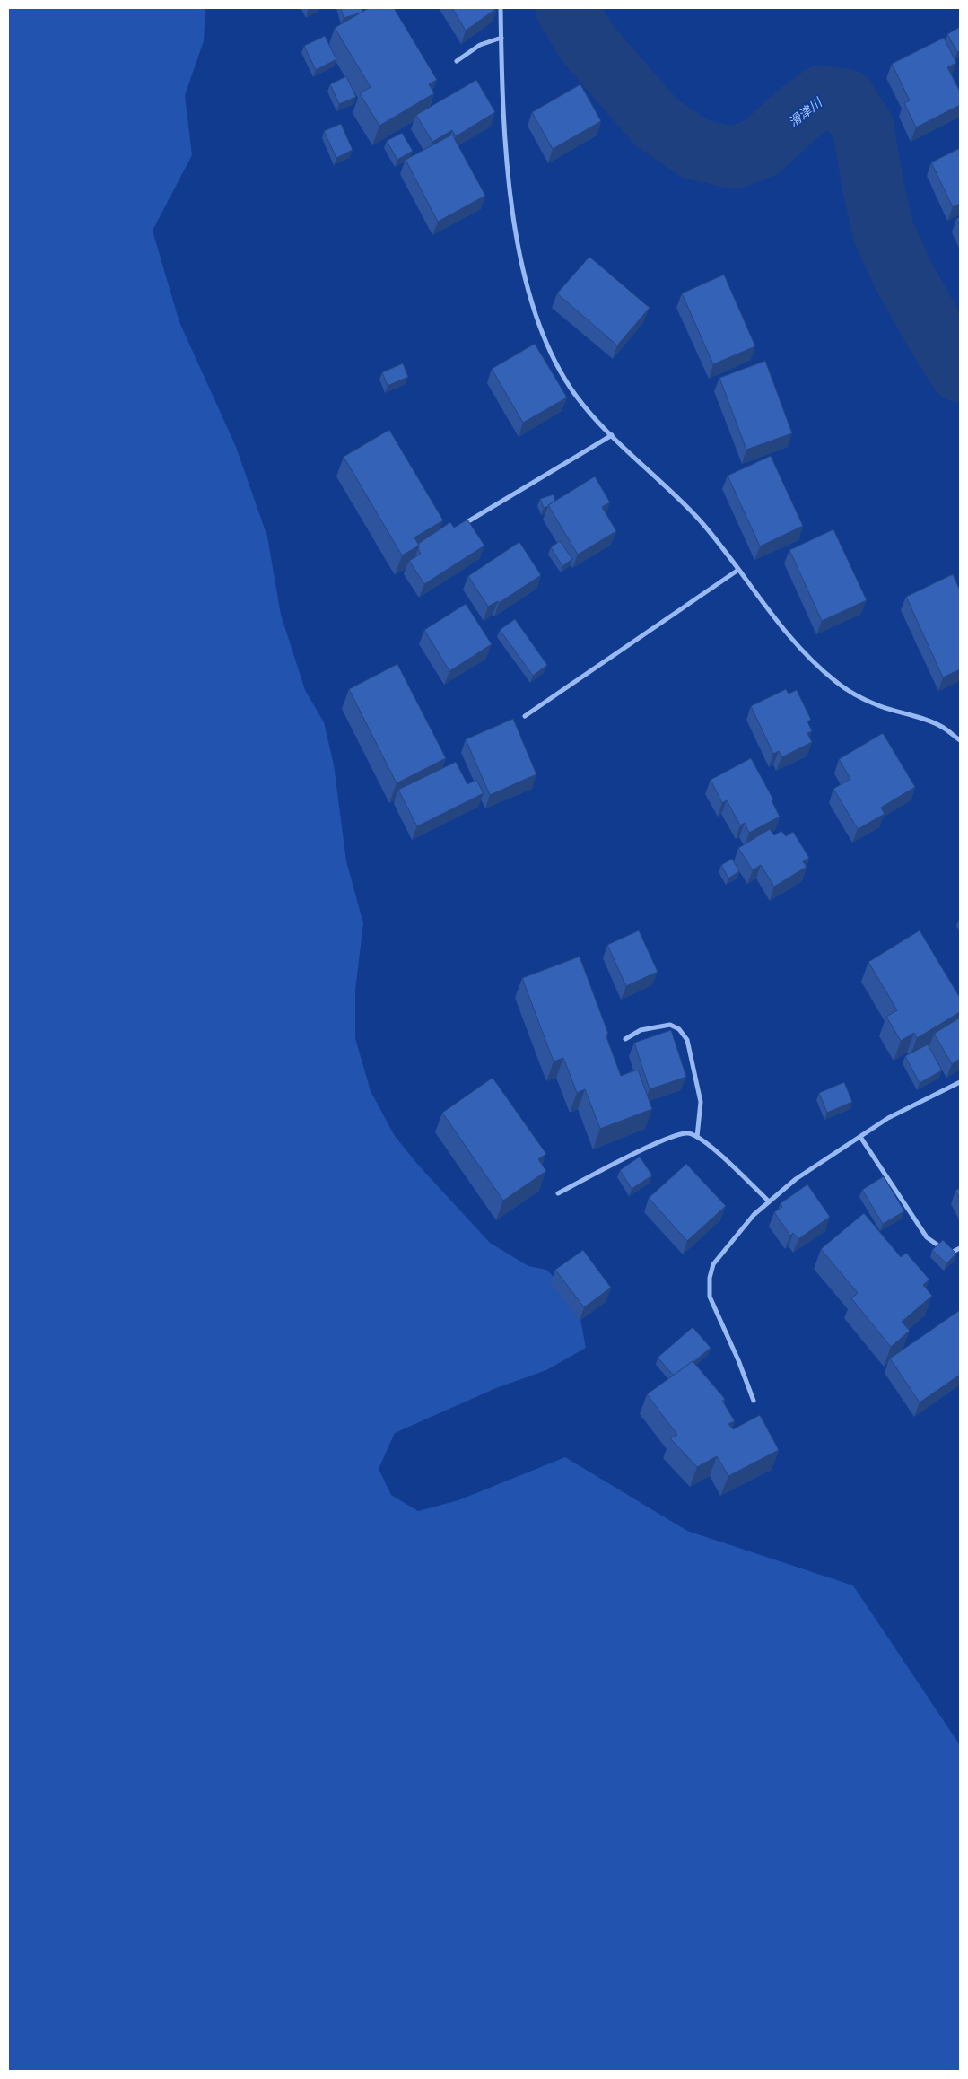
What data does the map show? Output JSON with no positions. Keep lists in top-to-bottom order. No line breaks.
{"water":["滑津川"]}
